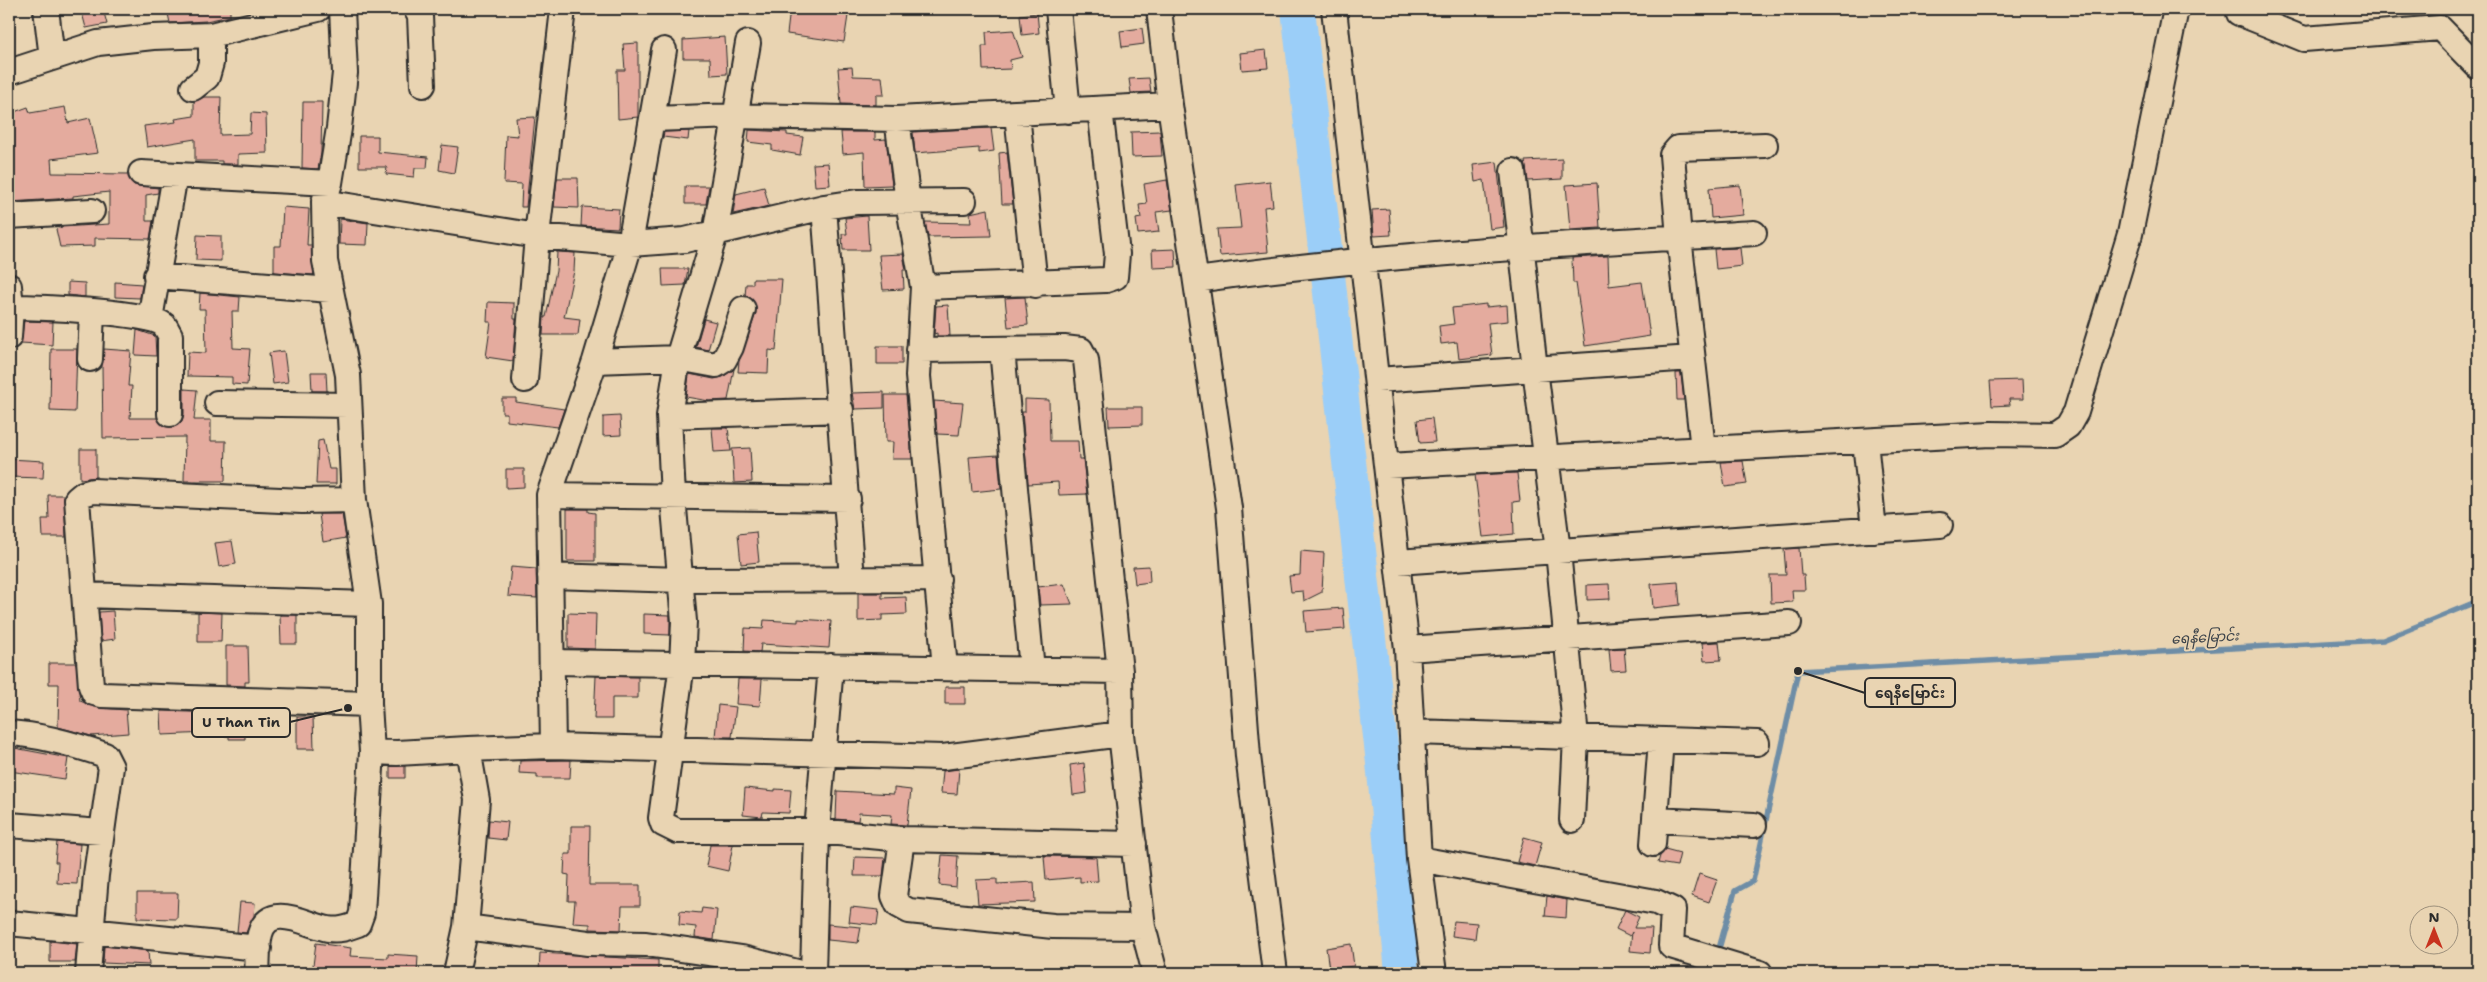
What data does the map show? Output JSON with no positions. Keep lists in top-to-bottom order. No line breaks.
{"water":["ရေနီမြောင်း"],"places":["ရေနီမြောင်း","U Than Tin"],"north":"top"}
